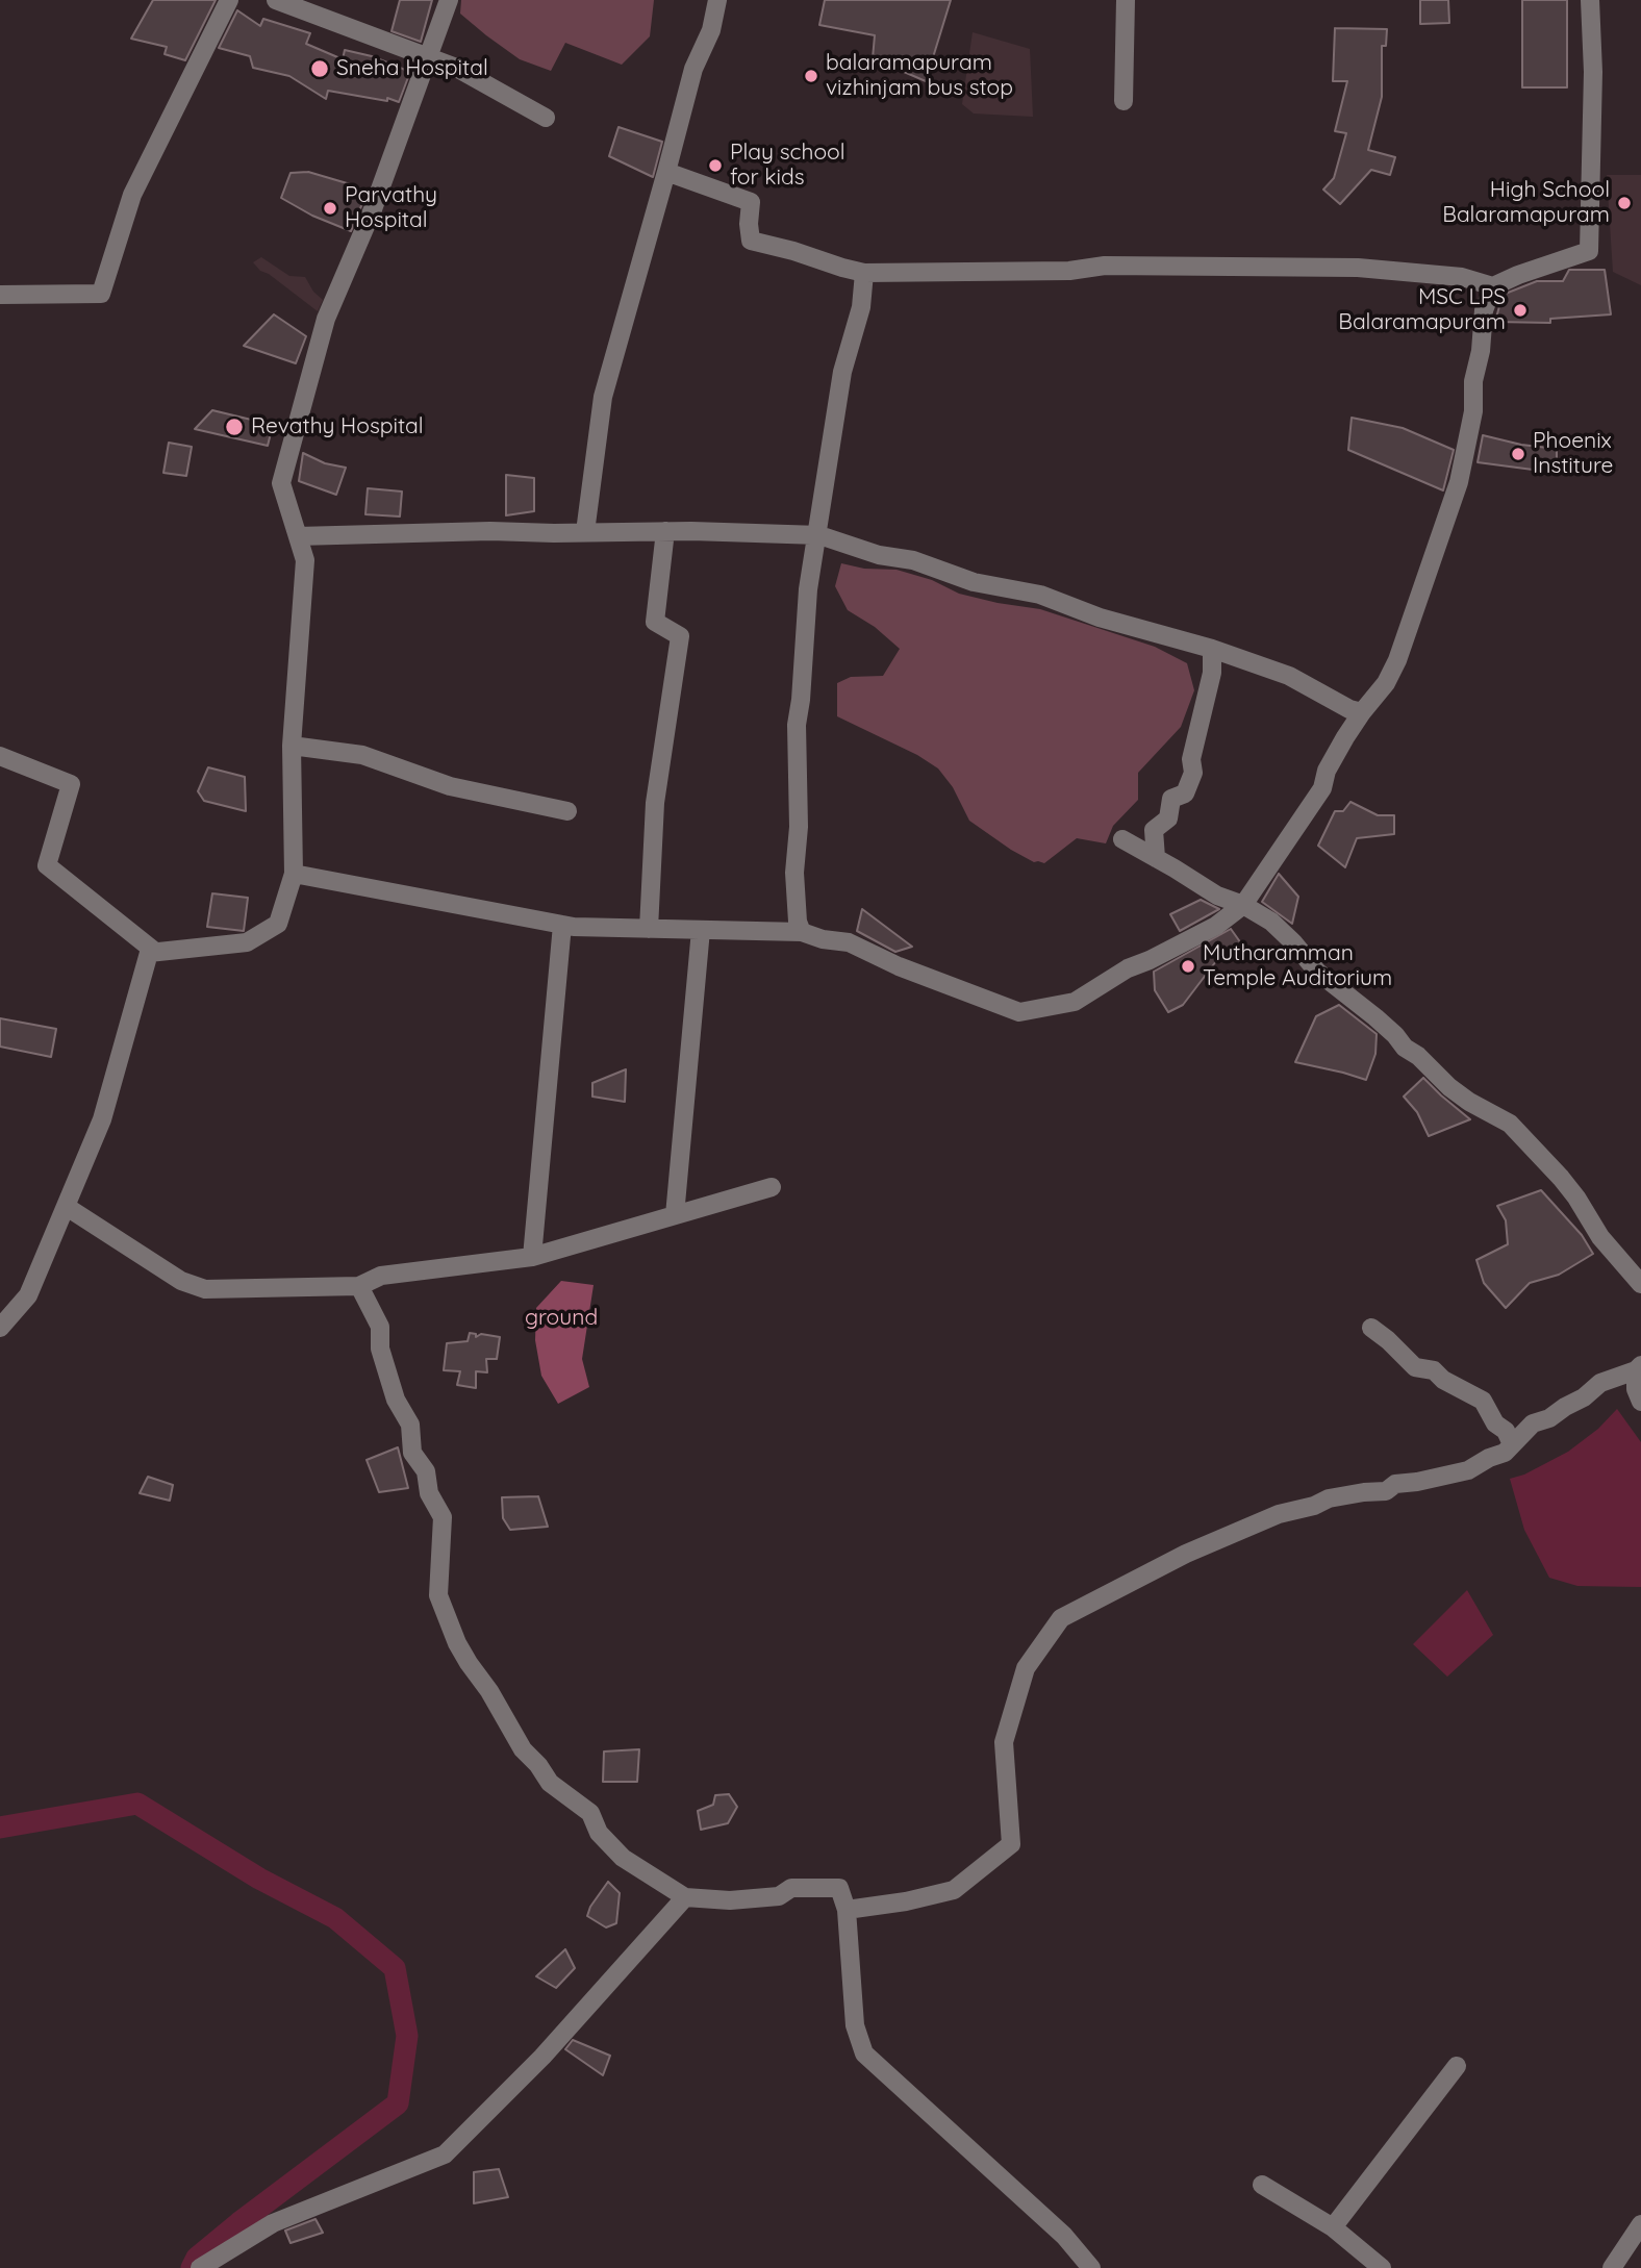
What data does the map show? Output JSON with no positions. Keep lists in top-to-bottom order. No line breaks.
{"parks":["ground"],"places":["Sneha Hospital","balaramapuram vizhinjam bus stop","Play school for kids","High School Balaramapuram","Parvathy Hospital","MSC LPS Balaramapuram","Revathy Hospital","Phoenix Institure","Mutharamman Temple Auditorium"]}
